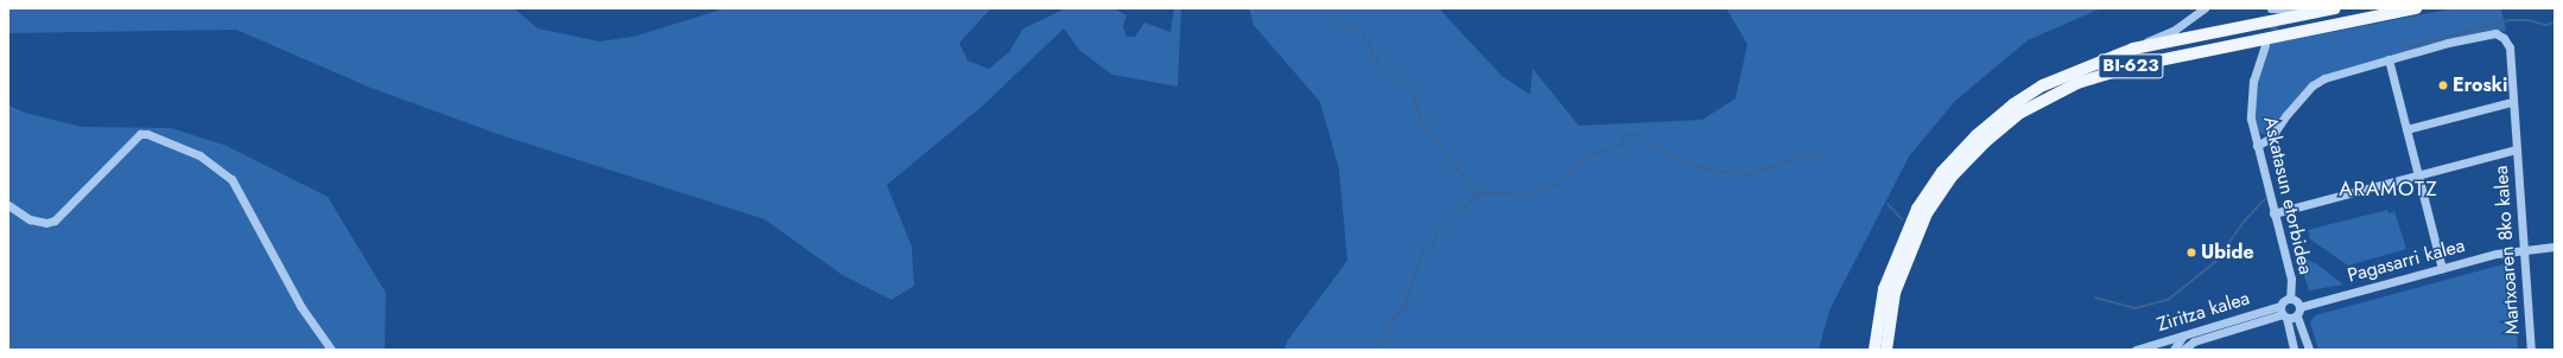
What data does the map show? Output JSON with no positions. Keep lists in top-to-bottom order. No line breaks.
{"streets":{"main road":["BI-623"],"street":["Askatasun etorbidea","Martxoaren 8ko kalea","Pagasarri kalea","Ziritza kalea"]},"crossings":[["Askatasun etorbidea","Martxoaren 8ko kalea"],["Martxoaren 8ko kalea","Pagasarri kalea"]],"districts":["ARAMOTZ"],"places":["Eroski","Ubide"]}
